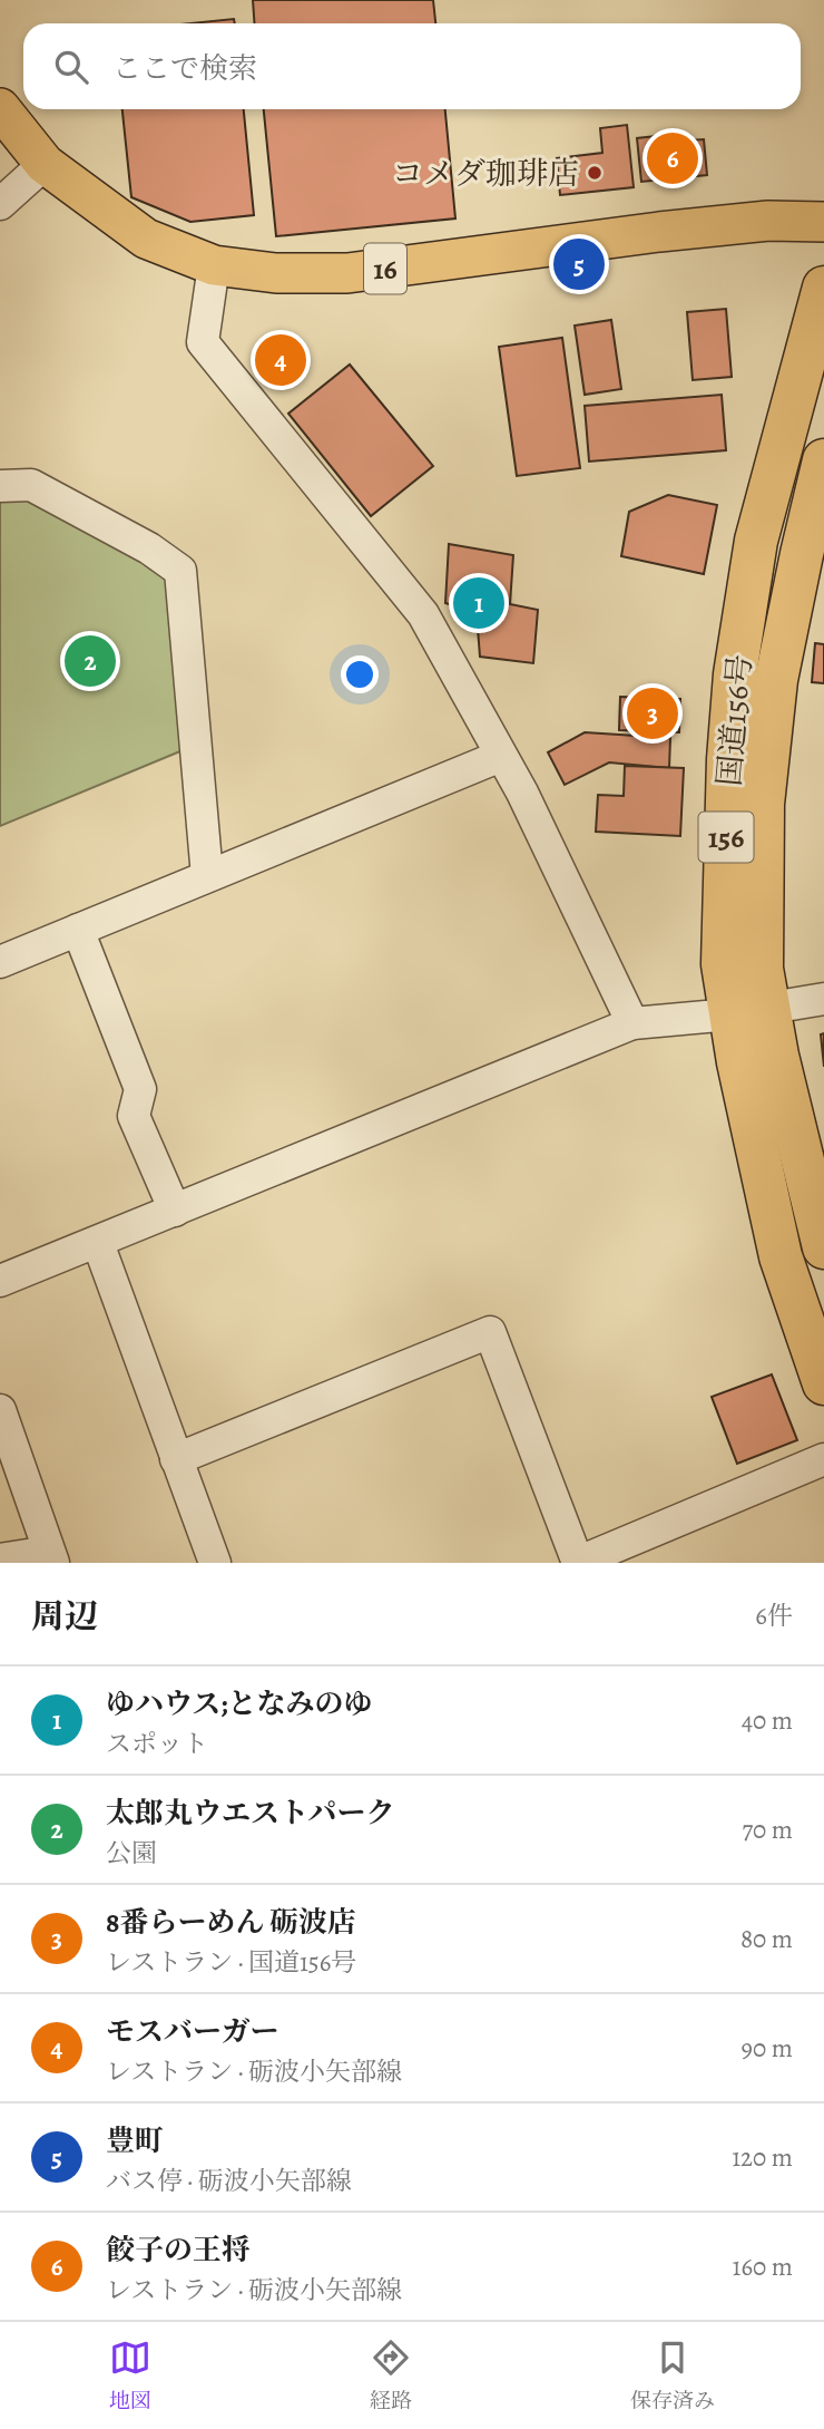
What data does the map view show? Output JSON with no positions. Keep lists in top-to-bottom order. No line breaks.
{"streets":{"highway":["国道156号","156"],"main road":["16"]},"places":["コメダ珈琲店"],"page":{"search":"ここで検索","pins":["6","5","4","1","2","3"],"heading":["周辺","6件"],"list":[{"mark":"1","name":"ゆハウス;となみのゆ","note":"スポット","value":"40 m"},{"mark":"2","name":"太郎丸ウエストパーク","note":"公園","value":"70 m"},{"mark":"3","name":"8番らーめん 砺波店","note":"レストラン · 国道156号","value":"80 m"},{"mark":"4","name":"モスバーガー","note":"レストラン · 砺波小矢部線","value":"90 m"},{"mark":"5","name":"豊町","note":"バス停 · 砺波小矢部線","value":"120 m"},{"mark":"6","name":"餃子の王将","note":"レストラン · 砺波小矢部線","value":"160 m"}],"nav":["地図","経路","保存済み"]}}
